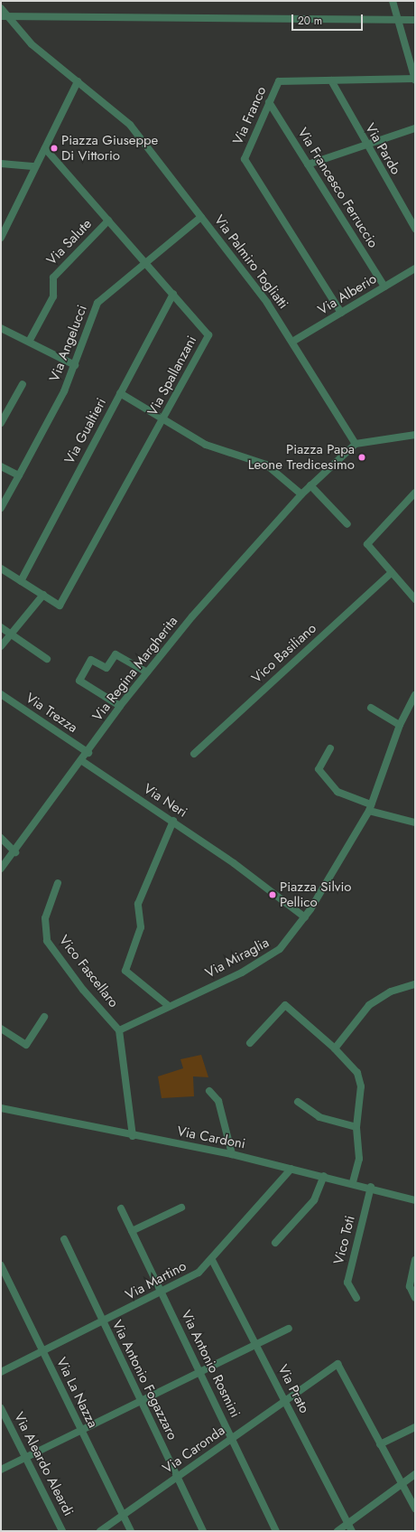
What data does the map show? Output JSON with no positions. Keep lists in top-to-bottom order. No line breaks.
{"streets":{"street":["Via Franco","Via Pardo","Via Francesco Ferruccio","Via Salute","Via Palmiro Togliatti","Via Alberio","Via Angelucci","Via Spallanzani","Via Gualtieri","Vico Basiliano","Via Regina Margherita","Via Trezza","Via Neri","Via Miraglia","Vico Fascellaro","Via Cardoni","Vico Toti","Via Martino","Via Antonio Rosmini","Via Antonio Fogazzaro","Via Prato","Via La Nazza","Via Caronda","Via Aleardo Aleardi"]},"crossings":[["Via Franco","Via Pardo"],["Via Franco","Via Francesco Ferruccio"],["Via Franco","Via Alberio"],["Via Francesco Ferruccio","Via Alberio"],["Via Salute","Via Spallanzani"],["Via Palmiro Togliatti","Via Alberio"],["Via Palmiro Togliatti","Via Angelucci"],["Via Palmiro Togliatti","Via Regina Margherita"],["Via Angelucci","Via Spallanzani"],["Via Spallanzani","Via Gualtieri"],["Via Regina Margherita","Via Trezza"],["Via Regina Margherita","Via Neri"],["Via Neri","Via Miraglia"],["Via Miraglia","Vico Fascellaro"],["Via Cardoni","Vico Toti"],["Via Cardoni","Via Martino"],["Via Martino","Via Antonio Rosmini"],["Via Martino","Via Antonio Fogazzaro"],["Via Martino","Via Prato"],["Via Martino","Via La Nazza"],["Via Antonio Rosmini","Via Caronda"],["Via Antonio Fogazzaro","Via Caronda"],["Via Prato","Via Caronda"],["Via La Nazza","Via Caronda"]],"places":["Piazza Giuseppe Di Vittorio","Piazza Papa Leone Tredicesimo","Piazza Silvio Pellico"],"scale_bar":"20 m"}
